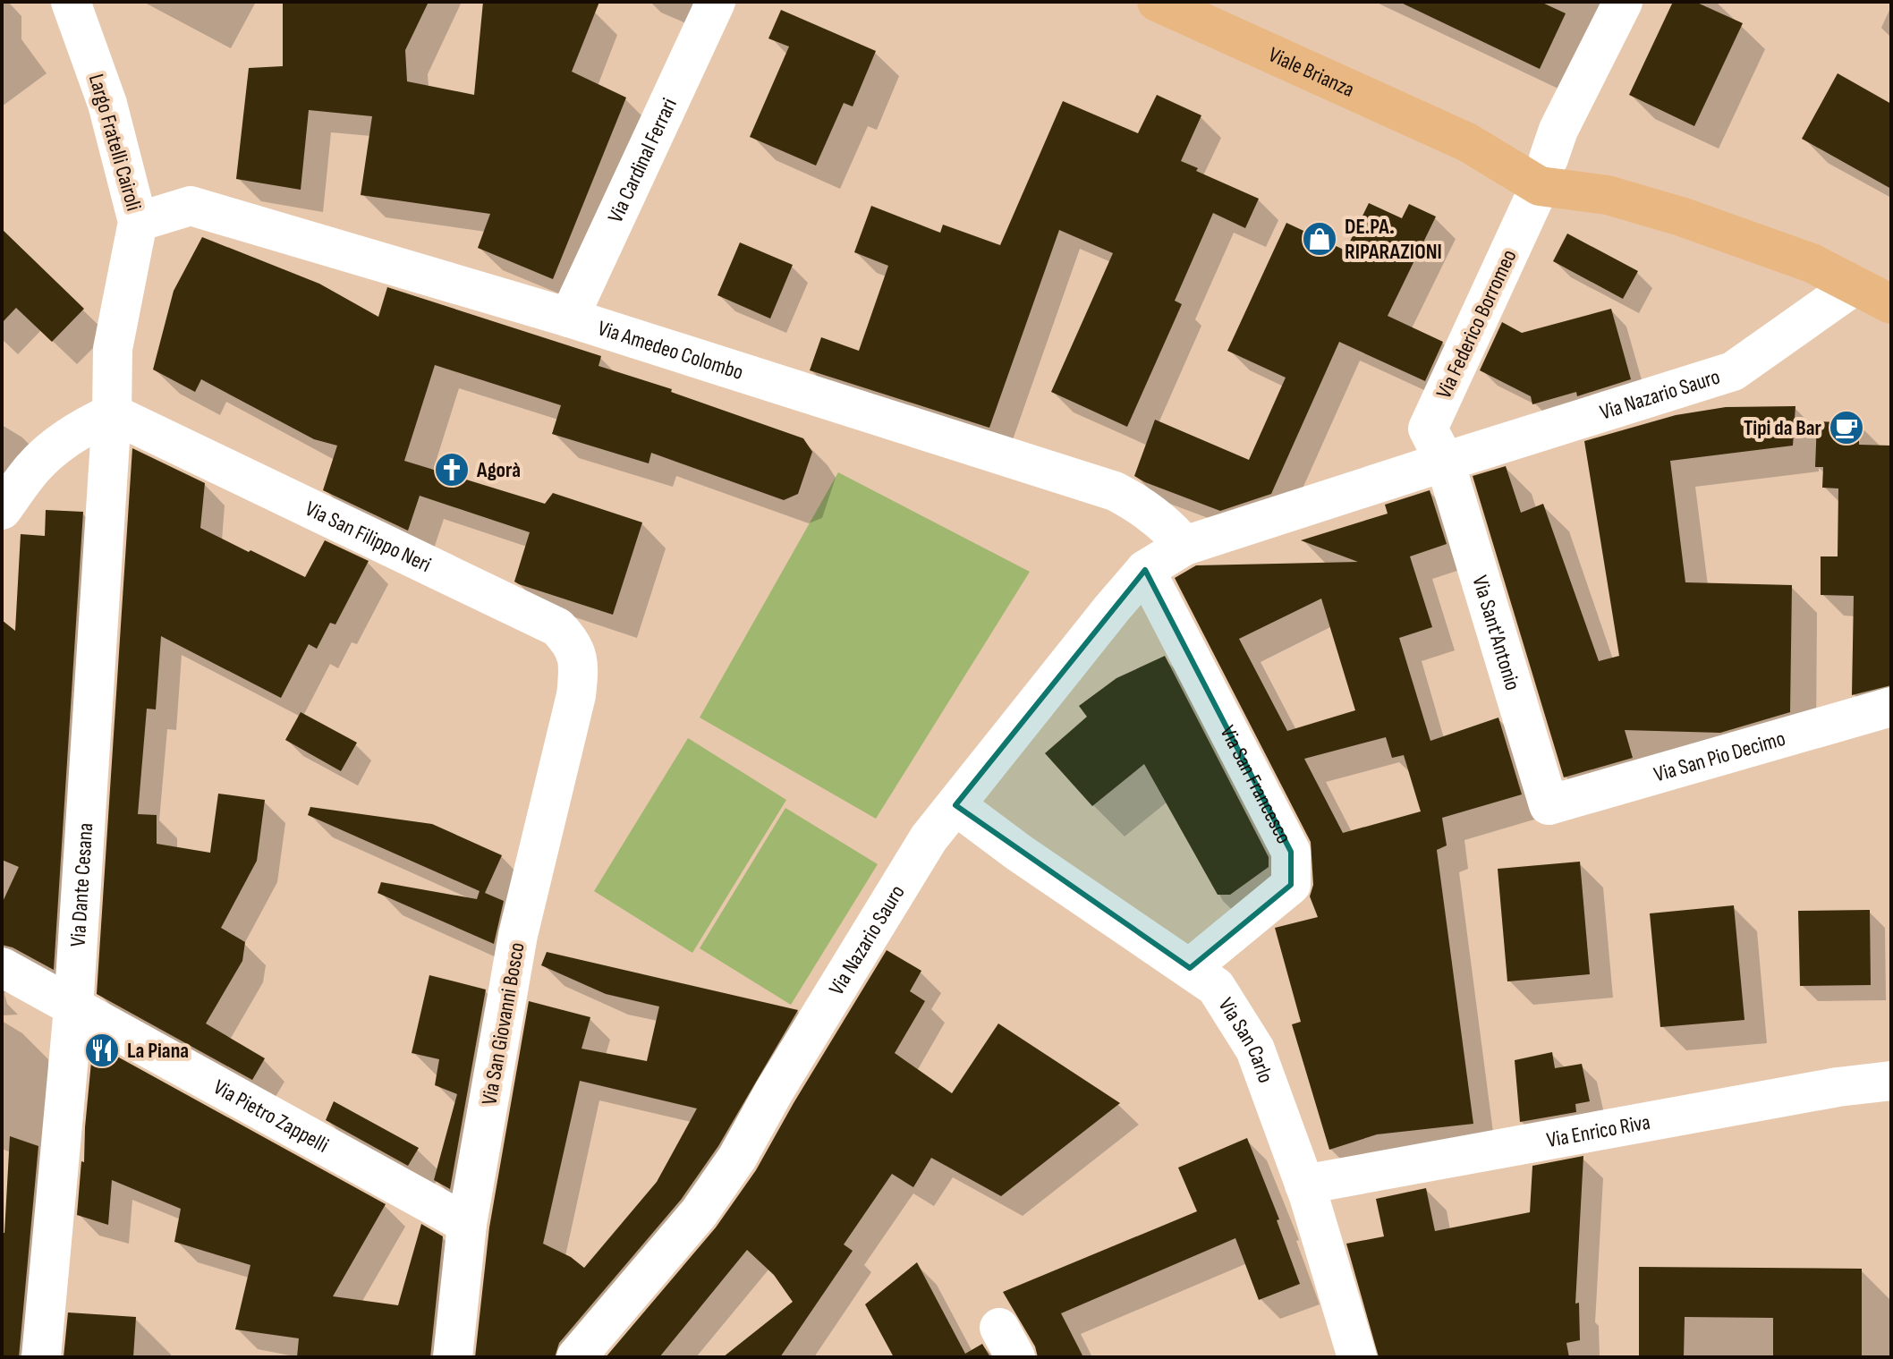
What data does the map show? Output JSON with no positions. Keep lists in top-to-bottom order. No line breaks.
{"streets":{"main road":["Viale Brianza"],"street":["Largo Fratelli Cairoli","Via Cardinal Ferrari","Via Federico Borromeo","Via Amedeo Colombo","Via Nazario Sauro","Via San Filippo Neri","Via Sant'Antonio","Via San Pio Decimo","Via San Francesco","Via Dante Cesana","Via San Giovanni Bosco","Via San Carlo","Via Pietro Zappelli","Via Enrico Riva"]},"crossings":[["Viale Brianza","Via Federico Borromeo"],["Viale Brianza","Via Nazario Sauro"],["Largo Fratelli Cairoli","Via Amedeo Colombo"],["Largo Fratelli Cairoli","Via San Filippo Neri"],["Largo Fratelli Cairoli","Via Dante Cesana"],["Via Cardinal Ferrari","Via Amedeo Colombo"],["Via Federico Borromeo","Via Nazario Sauro"],["Via Federico Borromeo","Via Sant'Antonio"],["Via Amedeo Colombo","Via Nazario Sauro"],["Via Nazario Sauro","Via Sant'Antonio"],["Via Nazario Sauro","Via San Francesco"],["Via Nazario Sauro","Via San Carlo"],["Via San Filippo Neri","Via Dante Cesana"],["Via San Filippo Neri","Via San Giovanni Bosco"],["Via Sant'Antonio","Via San Pio Decimo"],["Via San Francesco","Via San Carlo"],["Via Dante Cesana","Via Pietro Zappelli"],["Via San Giovanni Bosco","Via Pietro Zappelli"],["Via San Carlo","Via Enrico Riva"]],"places":{"shop":["DE.PA. RIPARAZIONI"],"cafe":["Tipi da Bar"],"church":["Agorà"],"restaurant":["La Piana"]}}
